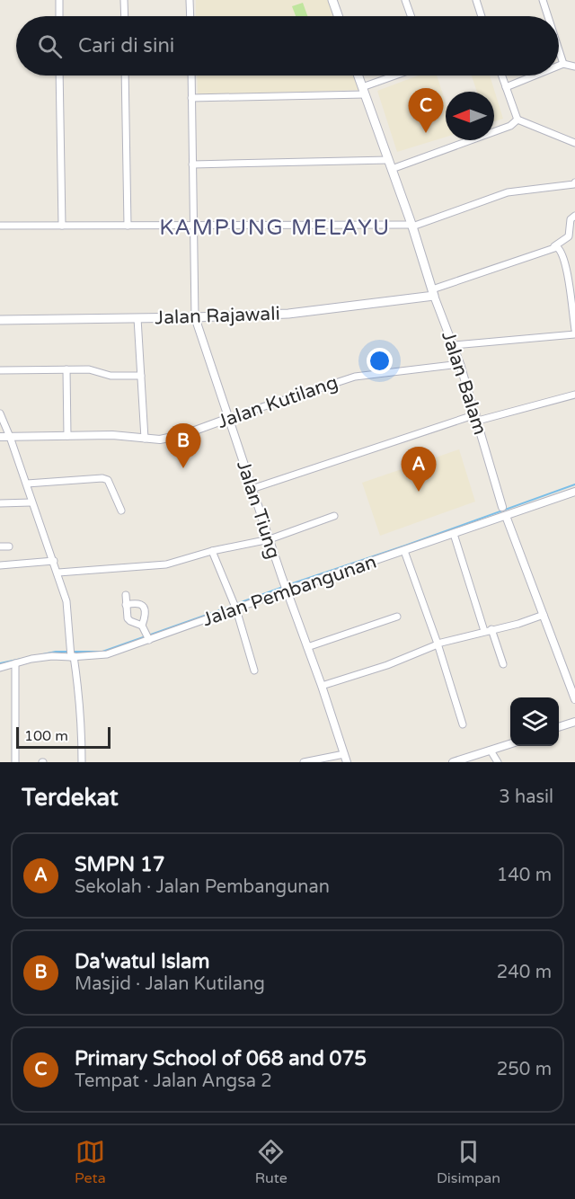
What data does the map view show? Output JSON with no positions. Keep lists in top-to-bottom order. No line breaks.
{"streets":{"main road":["Jalan Rajawali","Jalan Balam"],"street":["Jalan Kutilang","Jalan Tiung","Jalan Pembangunan"]},"crossings":[["Jalan Rajawali","Jalan Balam"],["Jalan Rajawali","Jalan Tiung"],["Jalan Balam","Jalan Kutilang"],["Jalan Balam","Jalan Pembangunan"],["Jalan Kutilang","Jalan Tiung"],["Jalan Tiung","Jalan Pembangunan"]],"districts":["KAMPUNG MELAYU"],"scale_bar":"100 m","north":"left","page":{"search":"Cari di sini","pins":["C","B","A"],"scale":"100 m","heading":["Terdekat","3 hasil"],"list":[{"mark":"A","name":"SMPN 17","note":"Sekolah · Jalan Pembangunan","value":"140 m"},{"mark":"B","name":"Da'watul Islam","note":"Masjid · Jalan Kutilang","value":"240 m"},{"mark":"C","name":"Primary School of 068 and 075","note":"Tempat · Jalan Angsa 2","value":"250 m"}],"nav":["Peta","Rute","Disimpan"]}}
